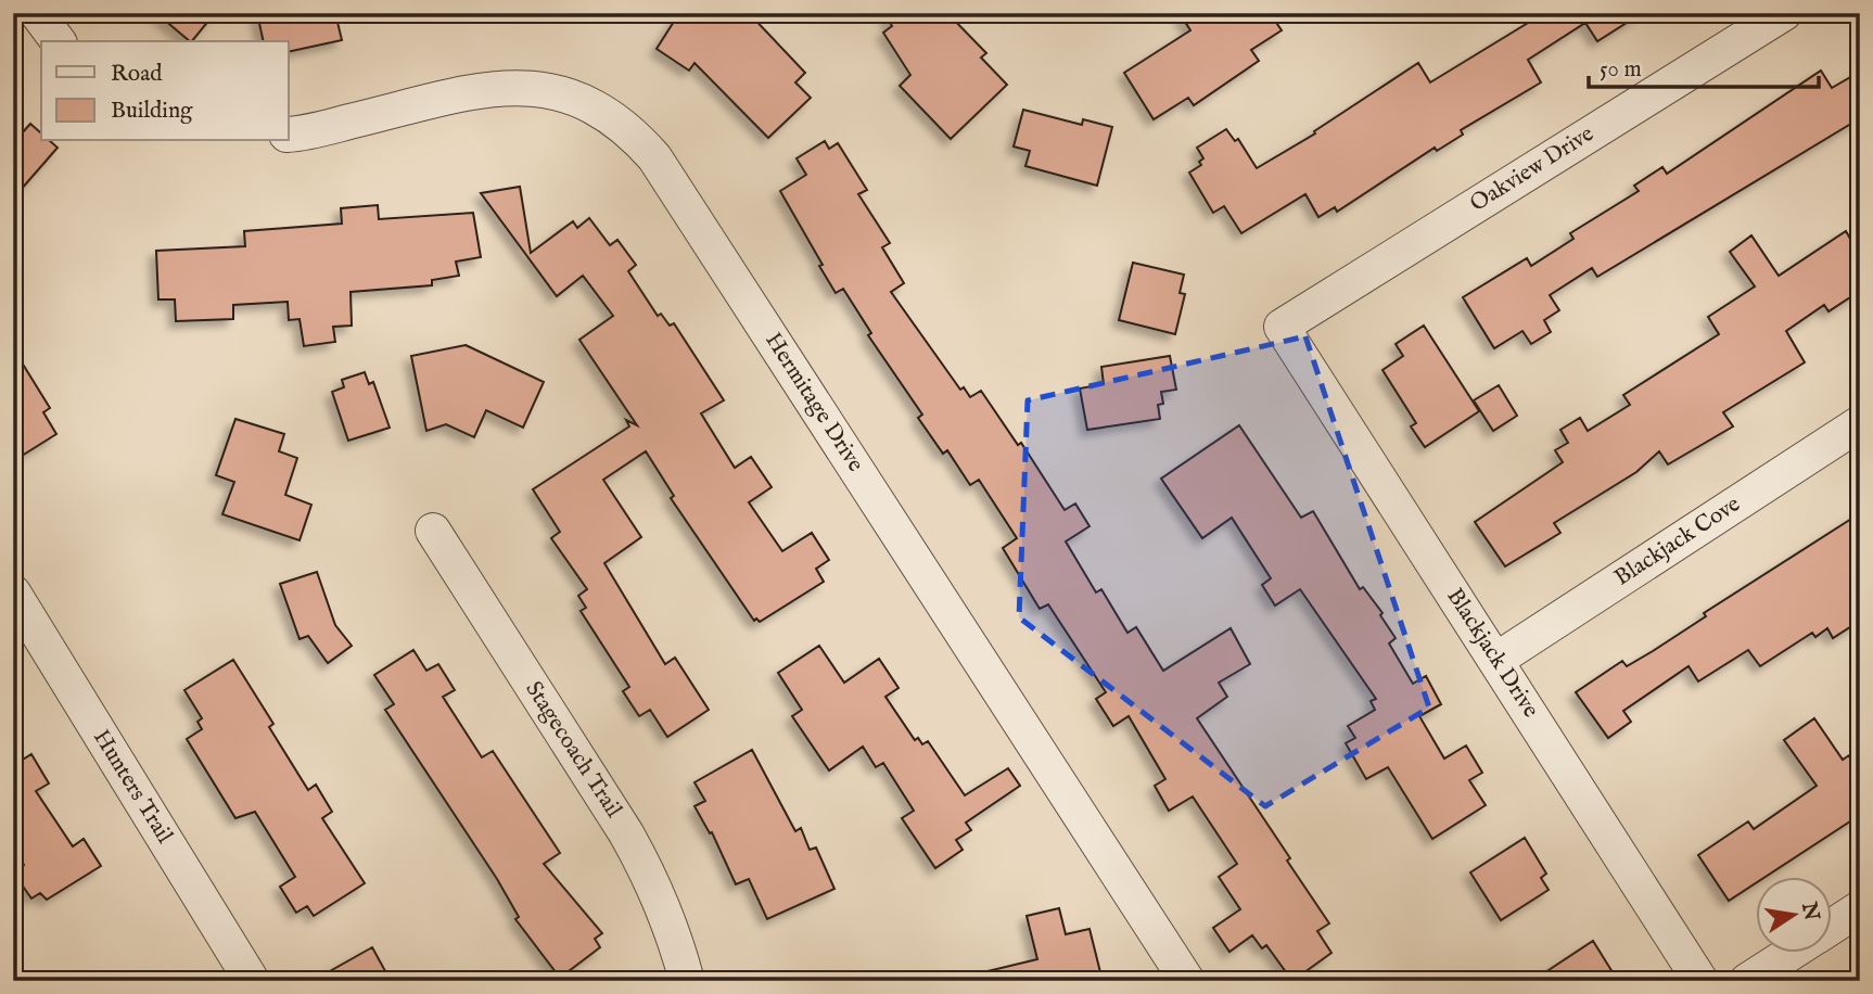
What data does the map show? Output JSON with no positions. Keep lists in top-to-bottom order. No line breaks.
{"streets":{"street":["Oakview Drive","Hermitage Drive","Blackjack Cove","Blackjack Drive","Stagecoach Trail","Hunters Trail"]},"crossings":[["Oakview Drive","Blackjack Drive"],["Blackjack Cove","Blackjack Drive"]],"legend":["Road","Building"],"scale_bar":"50 m","north":"right"}
